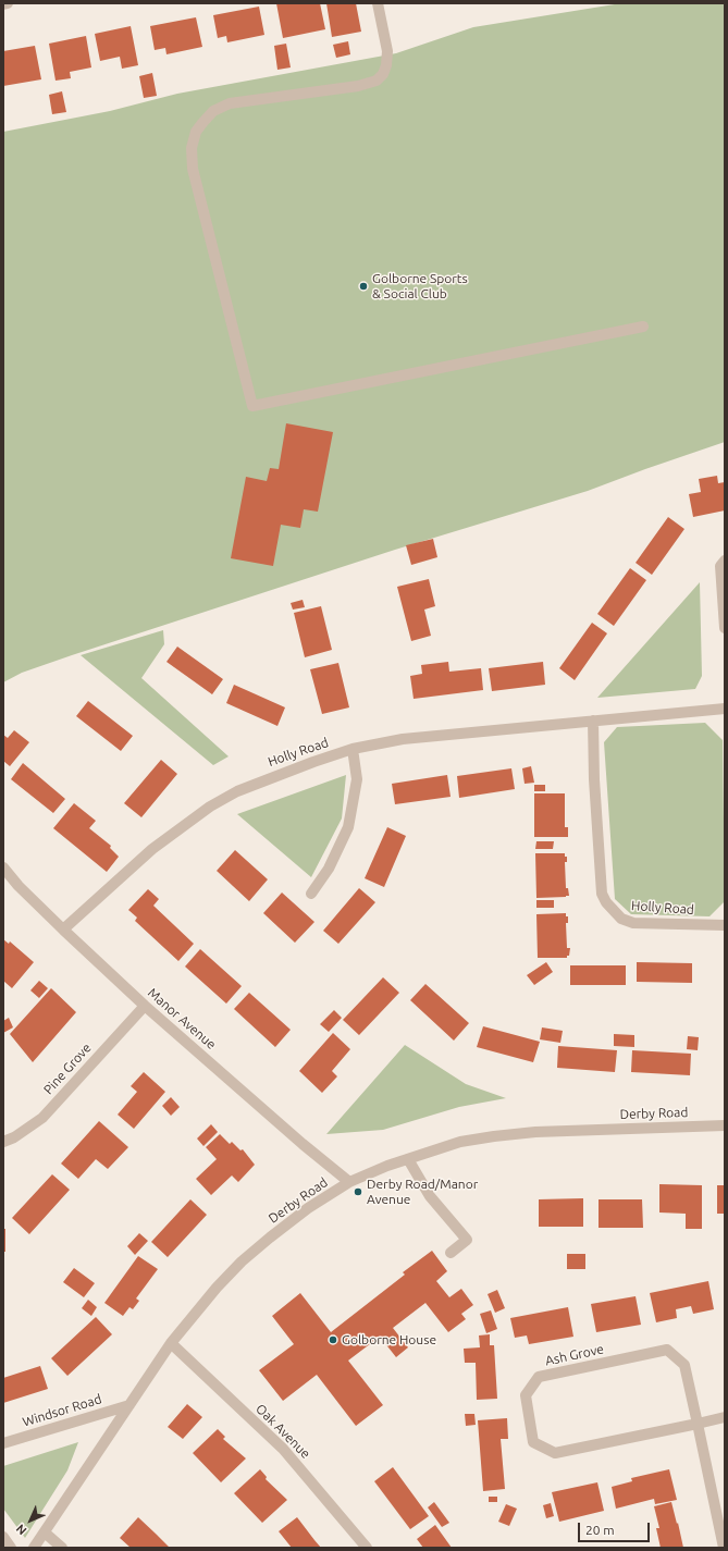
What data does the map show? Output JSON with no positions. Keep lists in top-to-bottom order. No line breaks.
{"streets":{"street":["Holly Road","Manor Avenue","Pine Grove","Derby Road","Ash Grove","Windsor Road","Oak Avenue"]},"crossings":[["Holly Road","Manor Avenue"],["Manor Avenue","Pine Grove"],["Manor Avenue","Derby Road"],["Derby Road","Windsor Road"],["Derby Road","Oak Avenue"]],"places":["Golborne Sports & Social Club","Derby Road/Manor Avenue","Golborne House"],"scale_bar":"20 m","north":"bottom left"}
